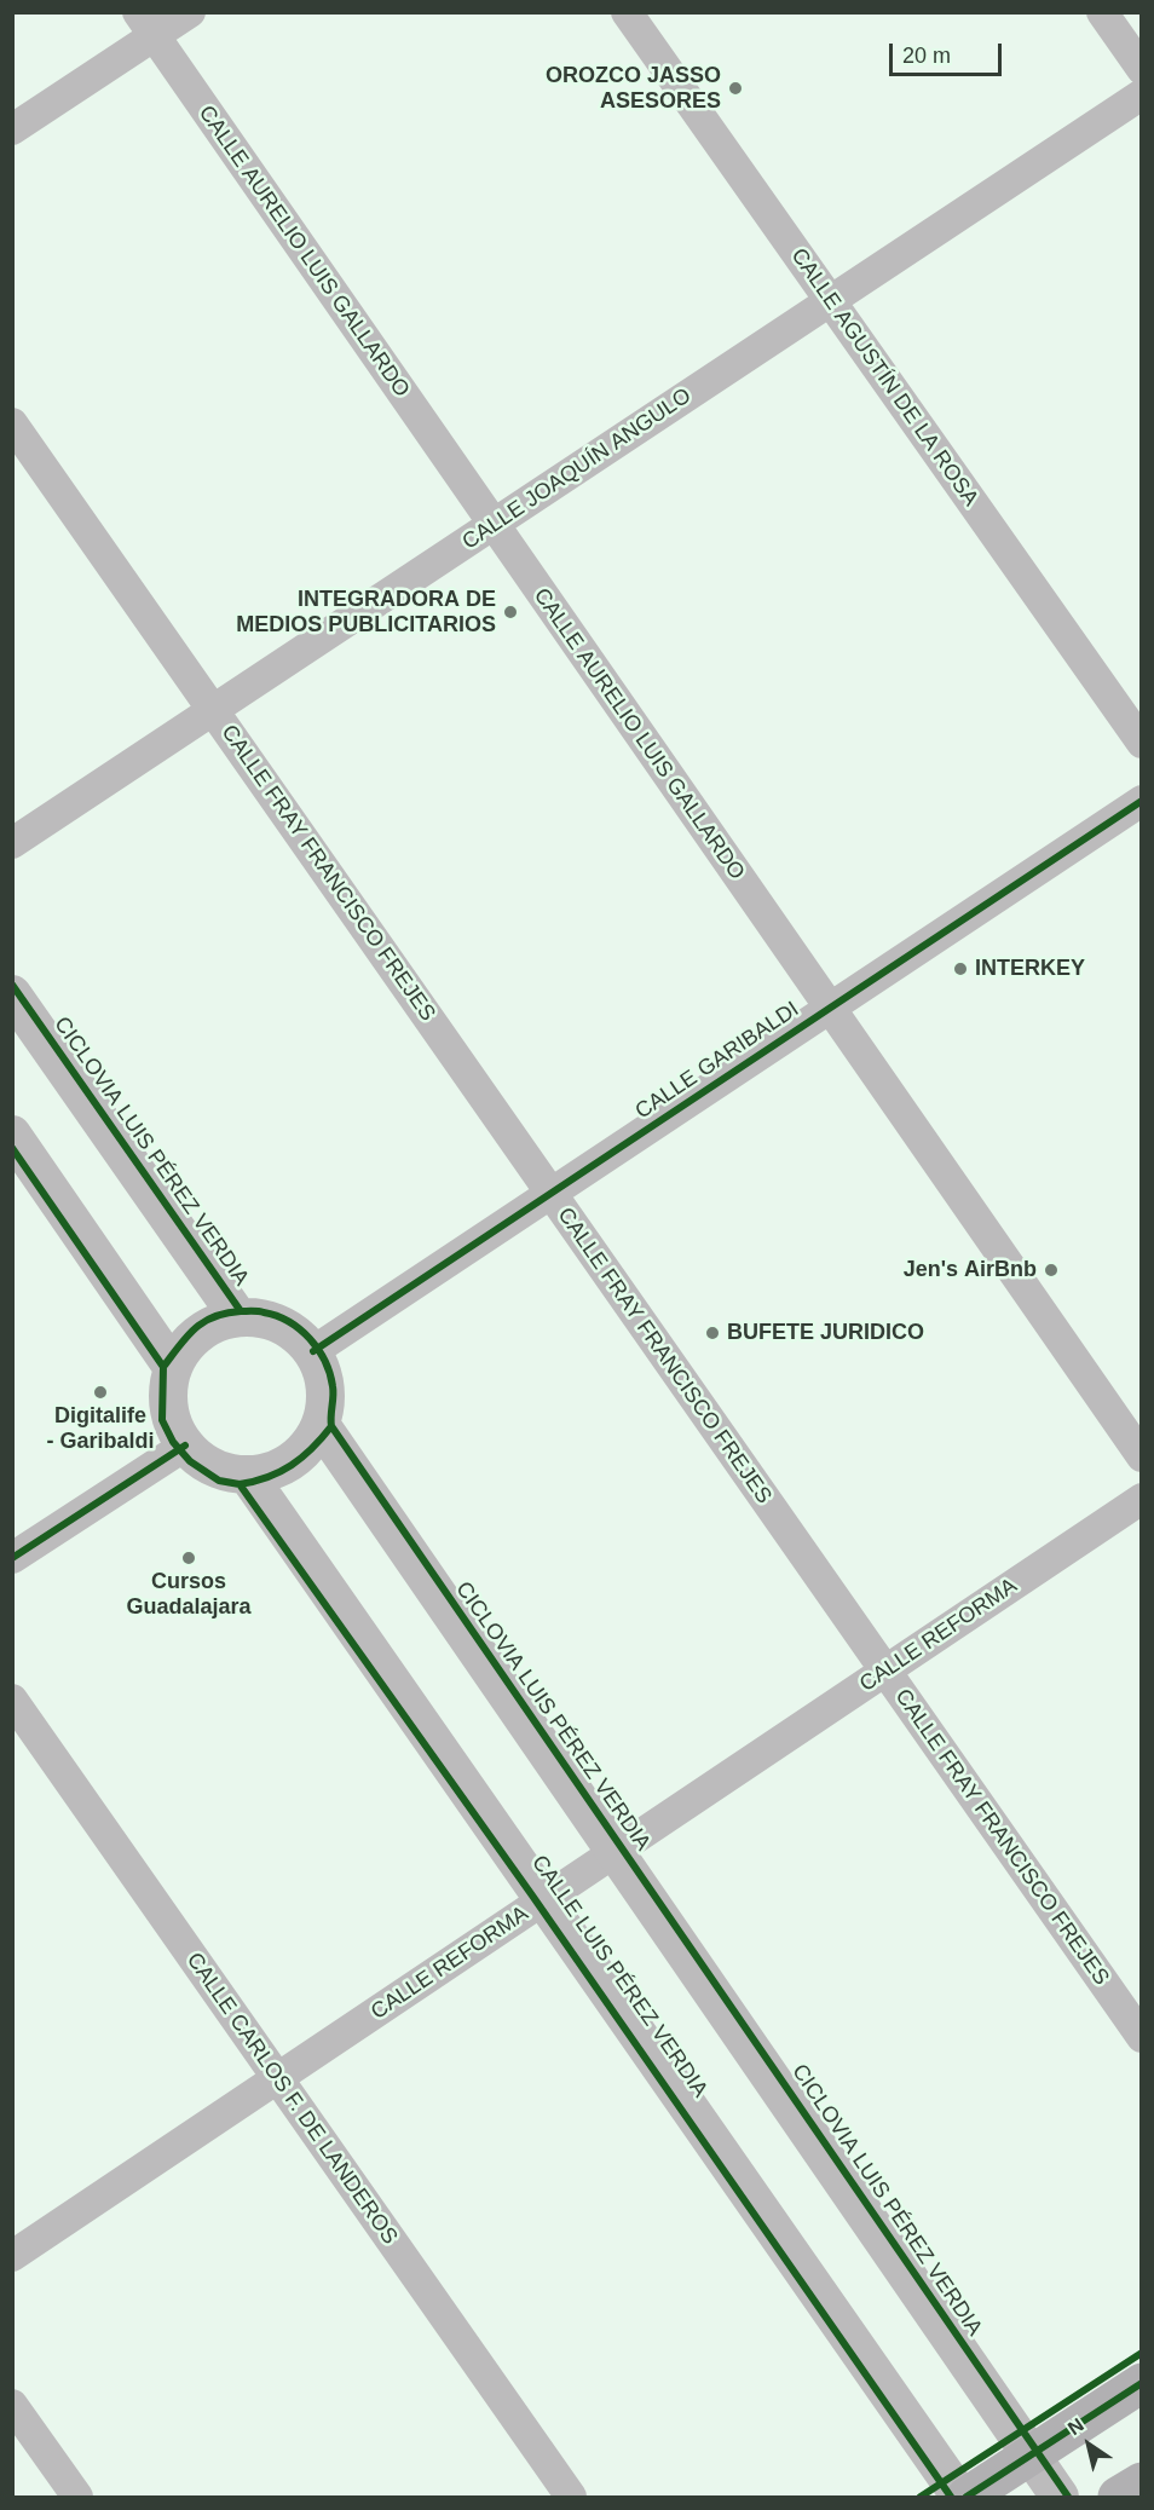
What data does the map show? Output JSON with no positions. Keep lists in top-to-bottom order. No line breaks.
{"streets":{"street":["CALLE AURELIO LUIS GALLARDO","CALLE AGUSTÍN DE LA ROSA","CALLE JOAQUÍN ANGULO","CALLE FRAY FRANCISCO FREJES","CALLE GARIBALDI","CALLE REFORMA","CALLE LUIS PÉREZ VERDIA","CALLE CARLOS F. DE LANDEROS"],"cycle path":["CICLOVIA LUIS PÉREZ VERDIA"]},"crossings":[["CALLE AURELIO LUIS GALLARDO","CALLE JOAQUÍN ANGULO"],["CALLE AURELIO LUIS GALLARDO","CALLE GARIBALDI"],["CALLE AGUSTÍN DE LA ROSA","CALLE JOAQUÍN ANGULO"],["CALLE JOAQUÍN ANGULO","CALLE FRAY FRANCISCO FREJES"],["CALLE FRAY FRANCISCO FREJES","CALLE GARIBALDI"],["CALLE FRAY FRANCISCO FREJES","CALLE REFORMA"],["CALLE GARIBALDI","CALLE LUIS PÉREZ VERDIA"],["CALLE REFORMA","CALLE LUIS PÉREZ VERDIA"],["CALLE REFORMA","CALLE CARLOS F. DE LANDEROS"]],"places":["OROZCO JASSO ASESORES","INTEGRADORA DE MEDIOS PUBLICITARIOS","INTERKEY","Jen's AirBnb","BUFETE JURIDICO","Digitalife - Garibaldi","Cursos Guadalajara"],"scale_bar":"20 m","north":"top left"}
